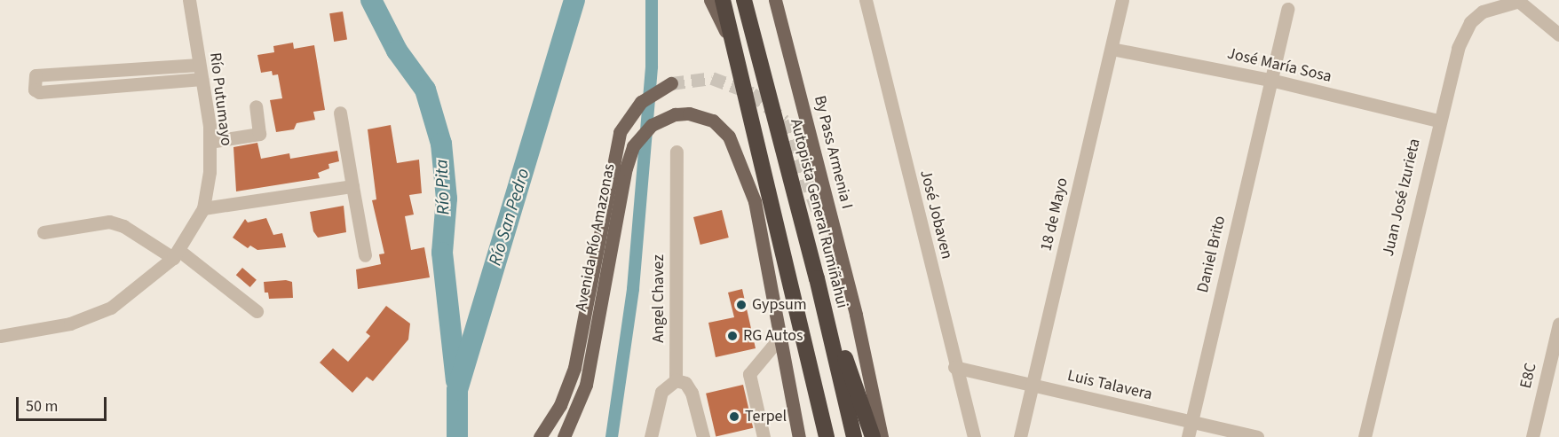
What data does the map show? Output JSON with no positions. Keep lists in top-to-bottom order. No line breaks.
{"streets":{"highway":["Autopista General Rumiñahui"],"main road":["By Pass Armenia I","Avenida Río Amazonas"],"street":["José María Sosa","Río Putumayo","Juan José Izurieta","José Jobaven","18 de Mayo","Daniel Brito","Angel Chavez","E8C","Luis Talavera"]},"crossings":[["José María Sosa","Juan José Izurieta"],["José María Sosa","18 de Mayo"],["José María Sosa","Daniel Brito"],["José Jobaven","Luis Talavera"],["18 de Mayo","Luis Talavera"],["Daniel Brito","Luis Talavera"]],"water":["Río Pita","Río San Pedro"],"places":["Gypsum","RG Autos","Terpel"],"scale_bar":"50 m"}
